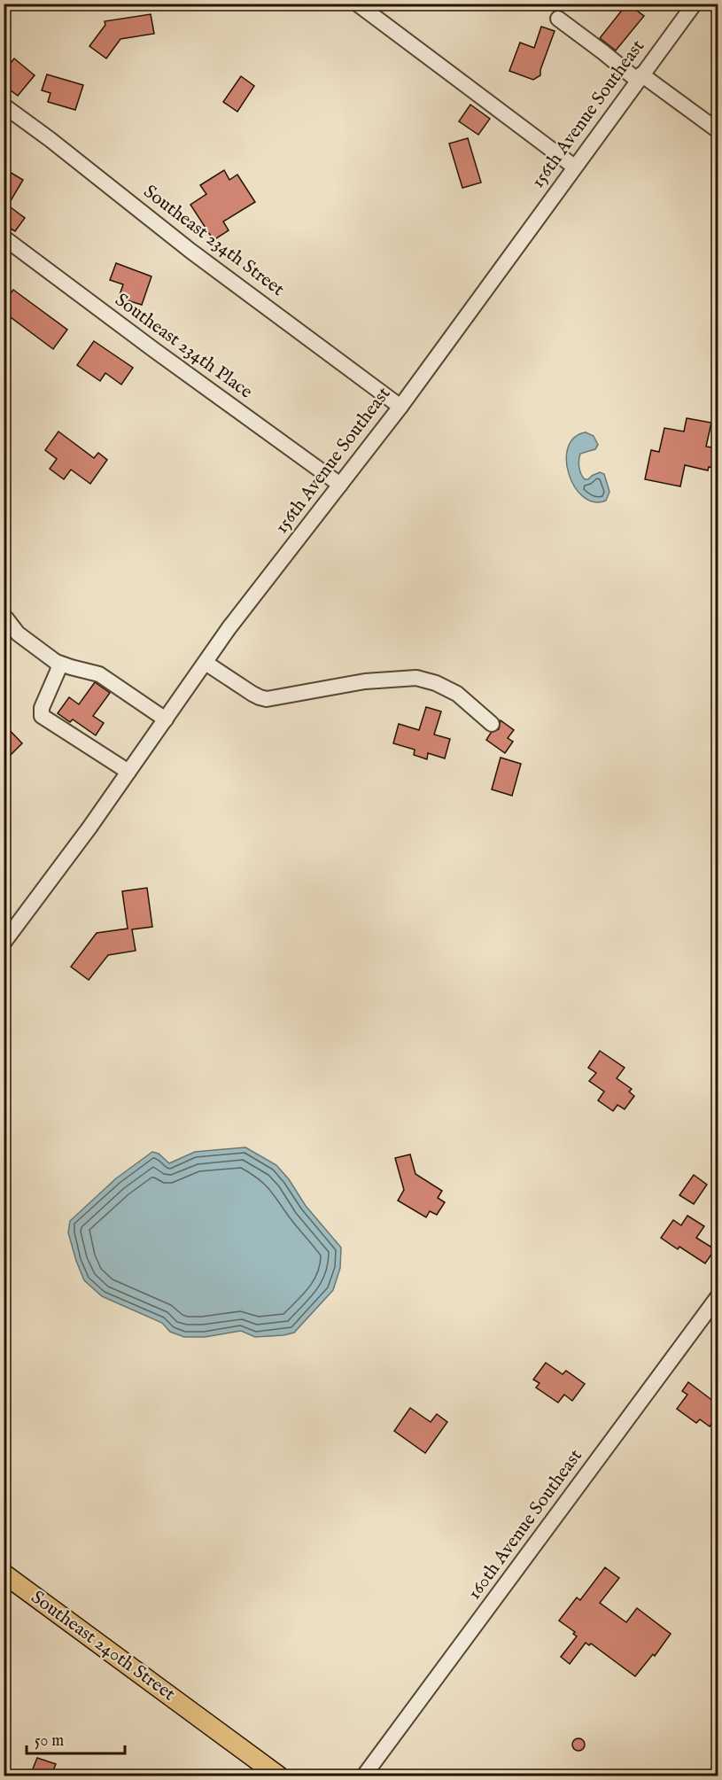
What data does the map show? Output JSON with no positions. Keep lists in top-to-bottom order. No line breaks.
{"streets":{"main road":["Southeast 240th Street"],"street":["156th Avenue Southeast","Southeast 234th Street","Southeast 234th Place","160th Avenue Southeast"]},"crossings":[["156th Avenue Southeast","Southeast 234th Street"],["156th Avenue Southeast","Southeast 234th Place"]],"scale_bar":"50 m"}
